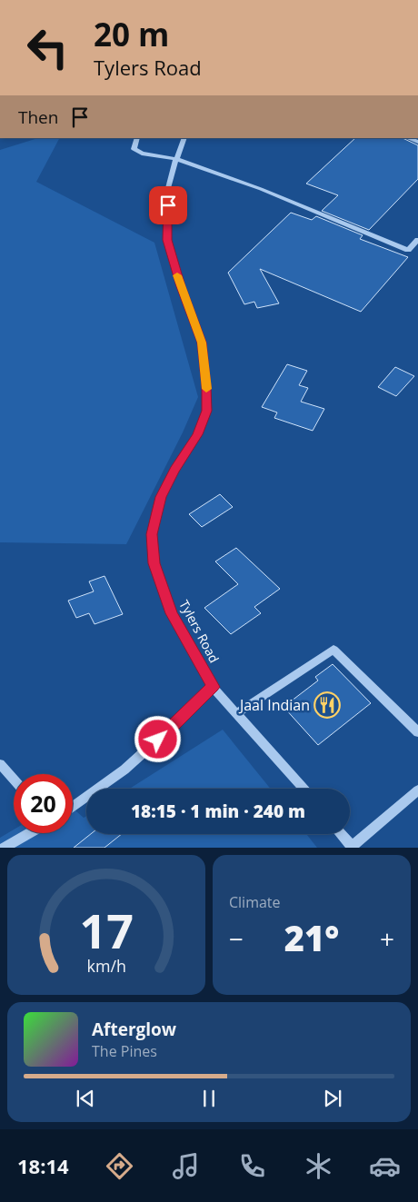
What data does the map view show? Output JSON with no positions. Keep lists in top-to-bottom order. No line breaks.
{"streets":{"street":["Tylers Road"]},"places":{"restaurant":["Jaal Indian"]},"page":{"turn":["20 m","Tylers Road"],"then":"Then","limit":"20","trip":"18:15 · 1 min · 240 m","tile":"Climate","heat":["−","21°","+"],"song":["Afterglow","The Pines"],"tabs":"18:14","gauge":["17","km/h"]}}
